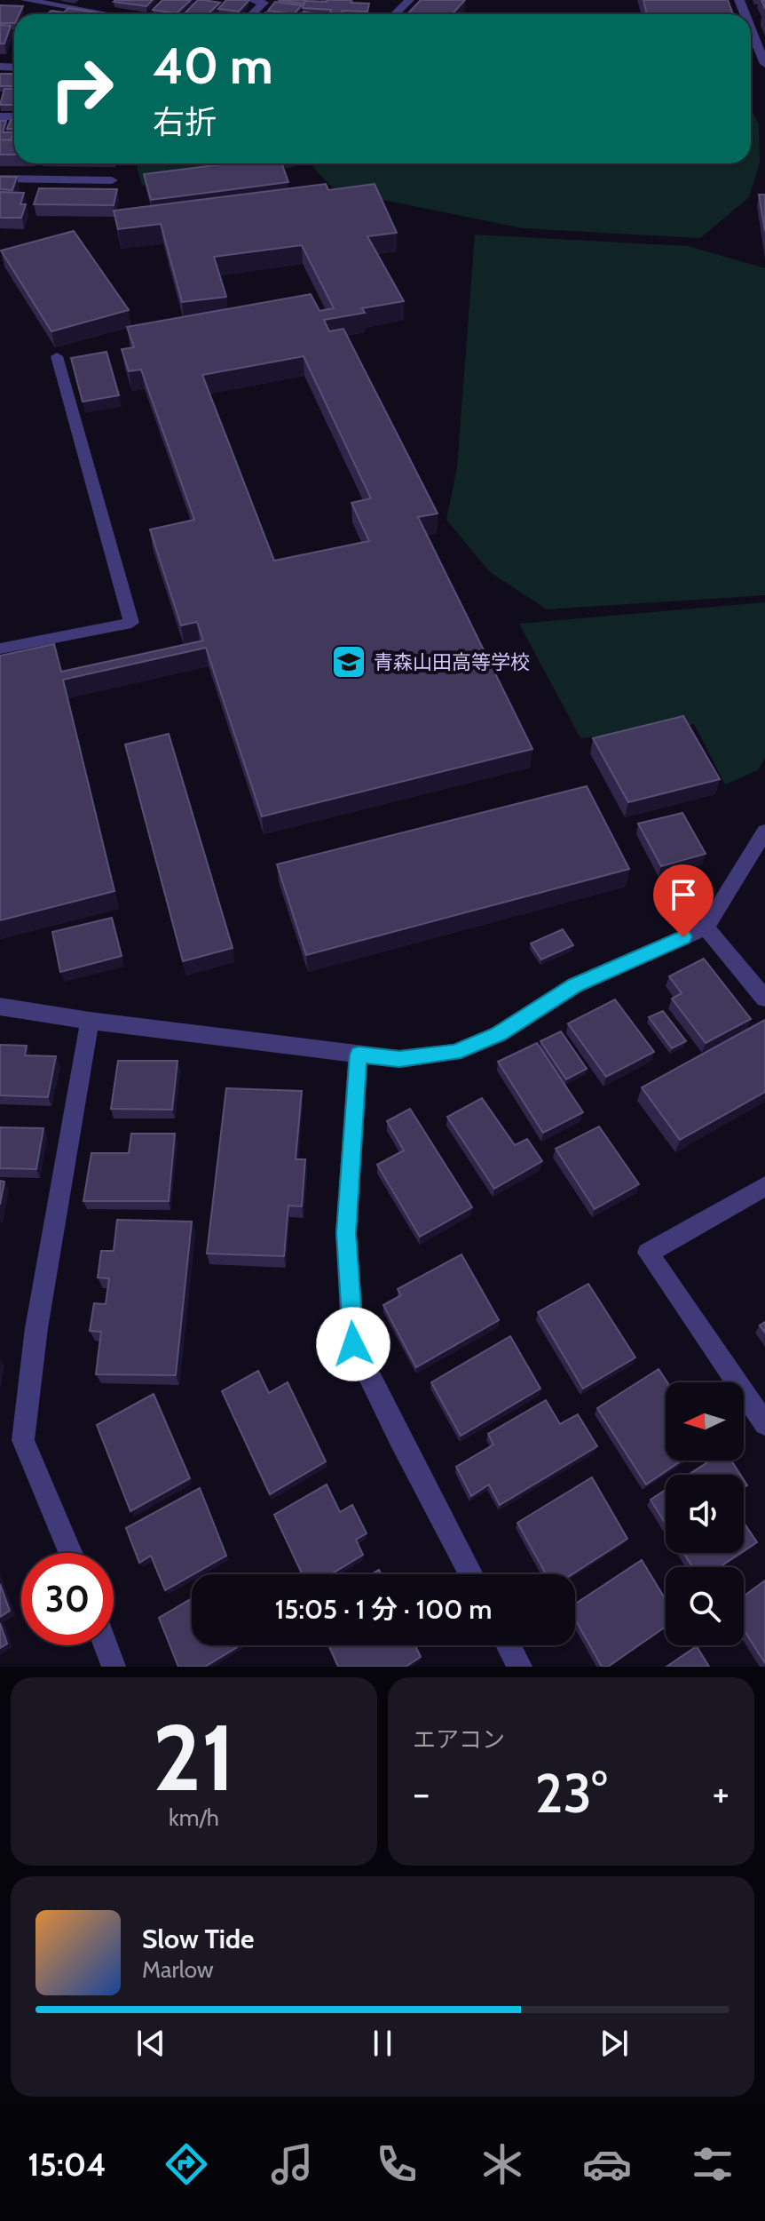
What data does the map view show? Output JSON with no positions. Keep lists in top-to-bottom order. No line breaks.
{"places":{"school or university":["青森山田高等学校"]},"north":"left","page":{"turn":["40 m","右折"],"limit":"30","trip":"15:05 · 1 分 · 100 m","tile":[["21","km/h"],"エアコン"],"heat":["−","23°","+"],"song":["Slow Tide","Marlow"],"tabs":"15:04"}}
